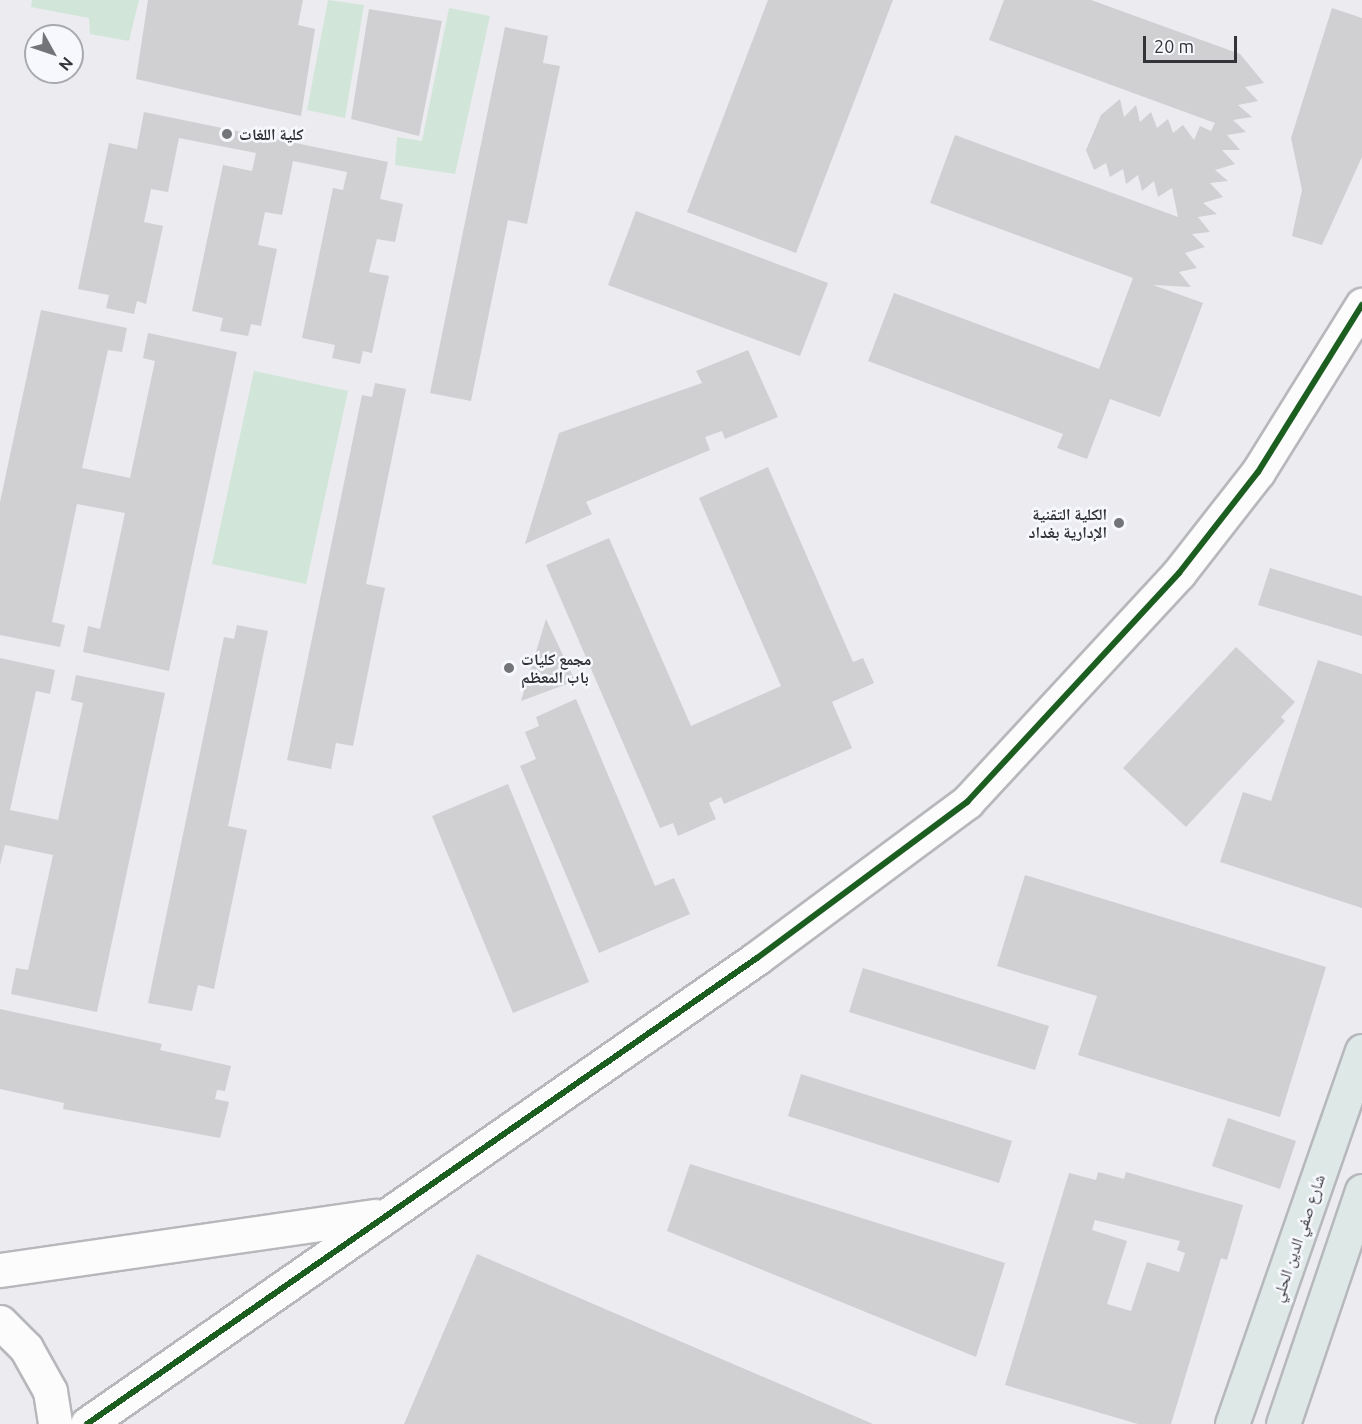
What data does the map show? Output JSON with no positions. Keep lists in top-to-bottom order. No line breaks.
{"streets":{"main road":["شارع صفي الدين الحلي"]},"places":["كلية اللغات","الكلية التقنية الإدارية بغداد","مجمع كليات باب المعظم"],"scale_bar":"20 m","north":"bottom right"}
